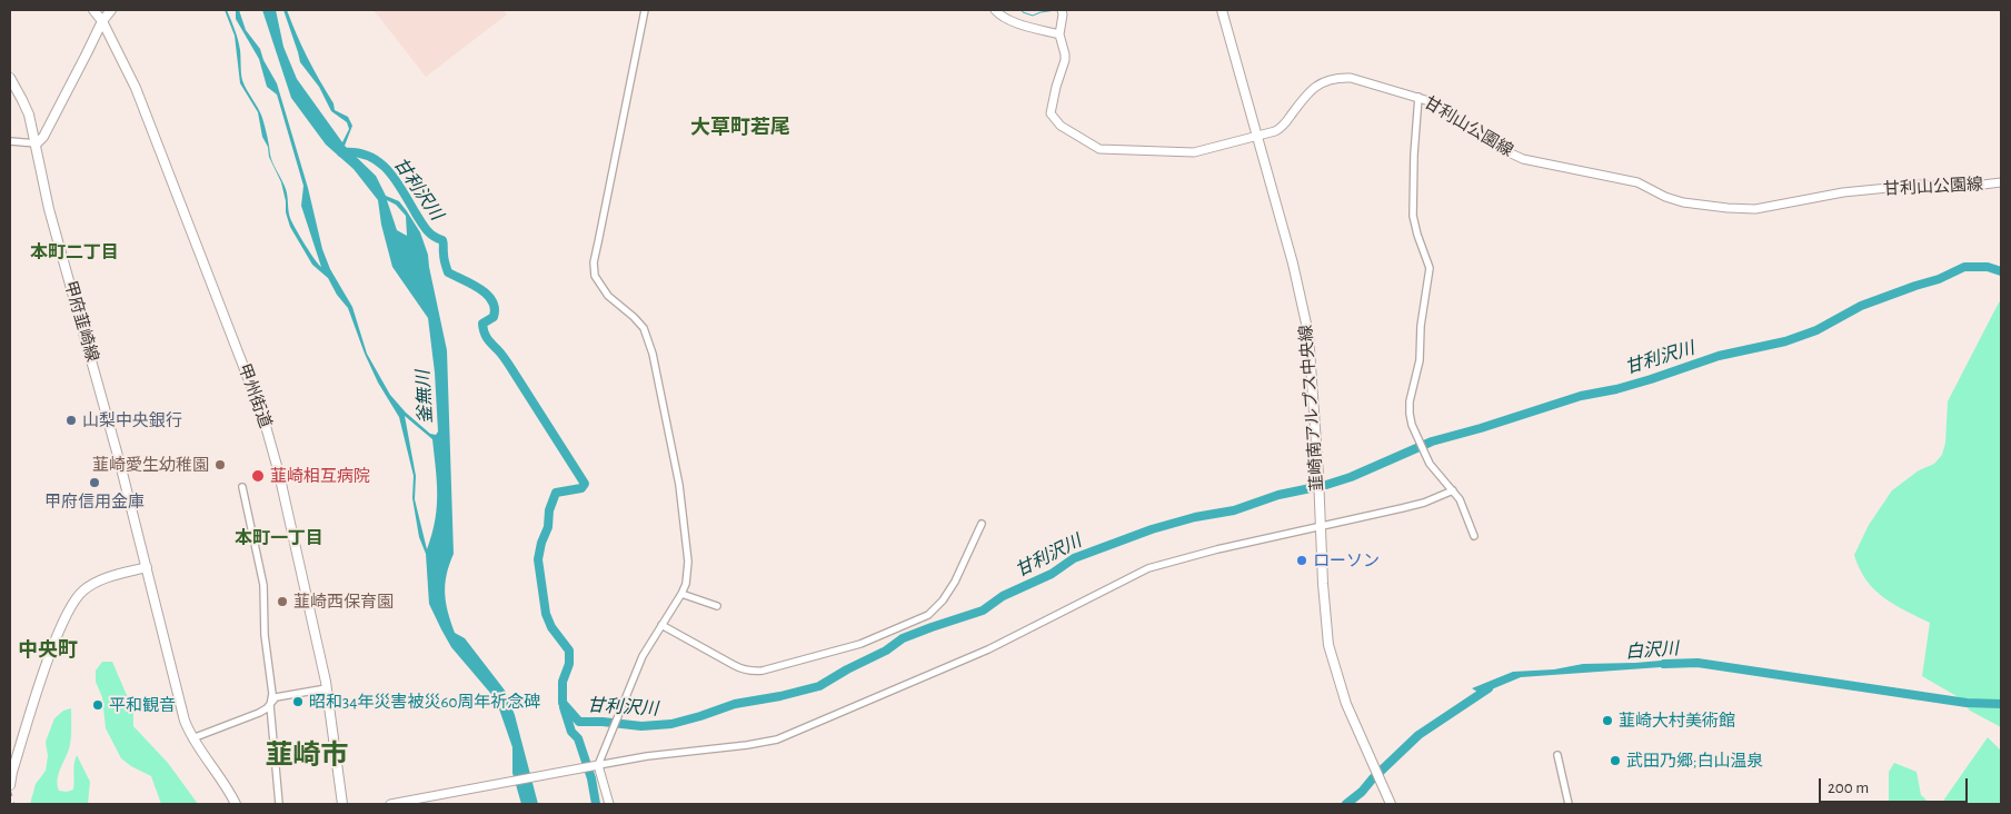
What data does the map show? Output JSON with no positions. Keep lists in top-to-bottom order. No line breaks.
{"streets":{"main road":["甘利山公園線","甲府韮崎線","甲州街道","韮崎南アルプス中央線"]},"crossings":[["甘利山公園線","韮崎南アルプス中央線"]],"districts":["大草町若尾","本町二丁目","本町一丁目","中央町","韮崎市"],"water":["甘利沢川","釜無川","白沢川"],"places":["山梨中央銀行","韮崎愛生幼稚園","韮崎相互病院","甲府信用金庫","ローソン","韮崎西保育園","昭和34年災害被災60周年祈念碑","平和観音","韮崎大村美術館","武田乃郷;白山温泉"],"scale_bar":"200 m"}
